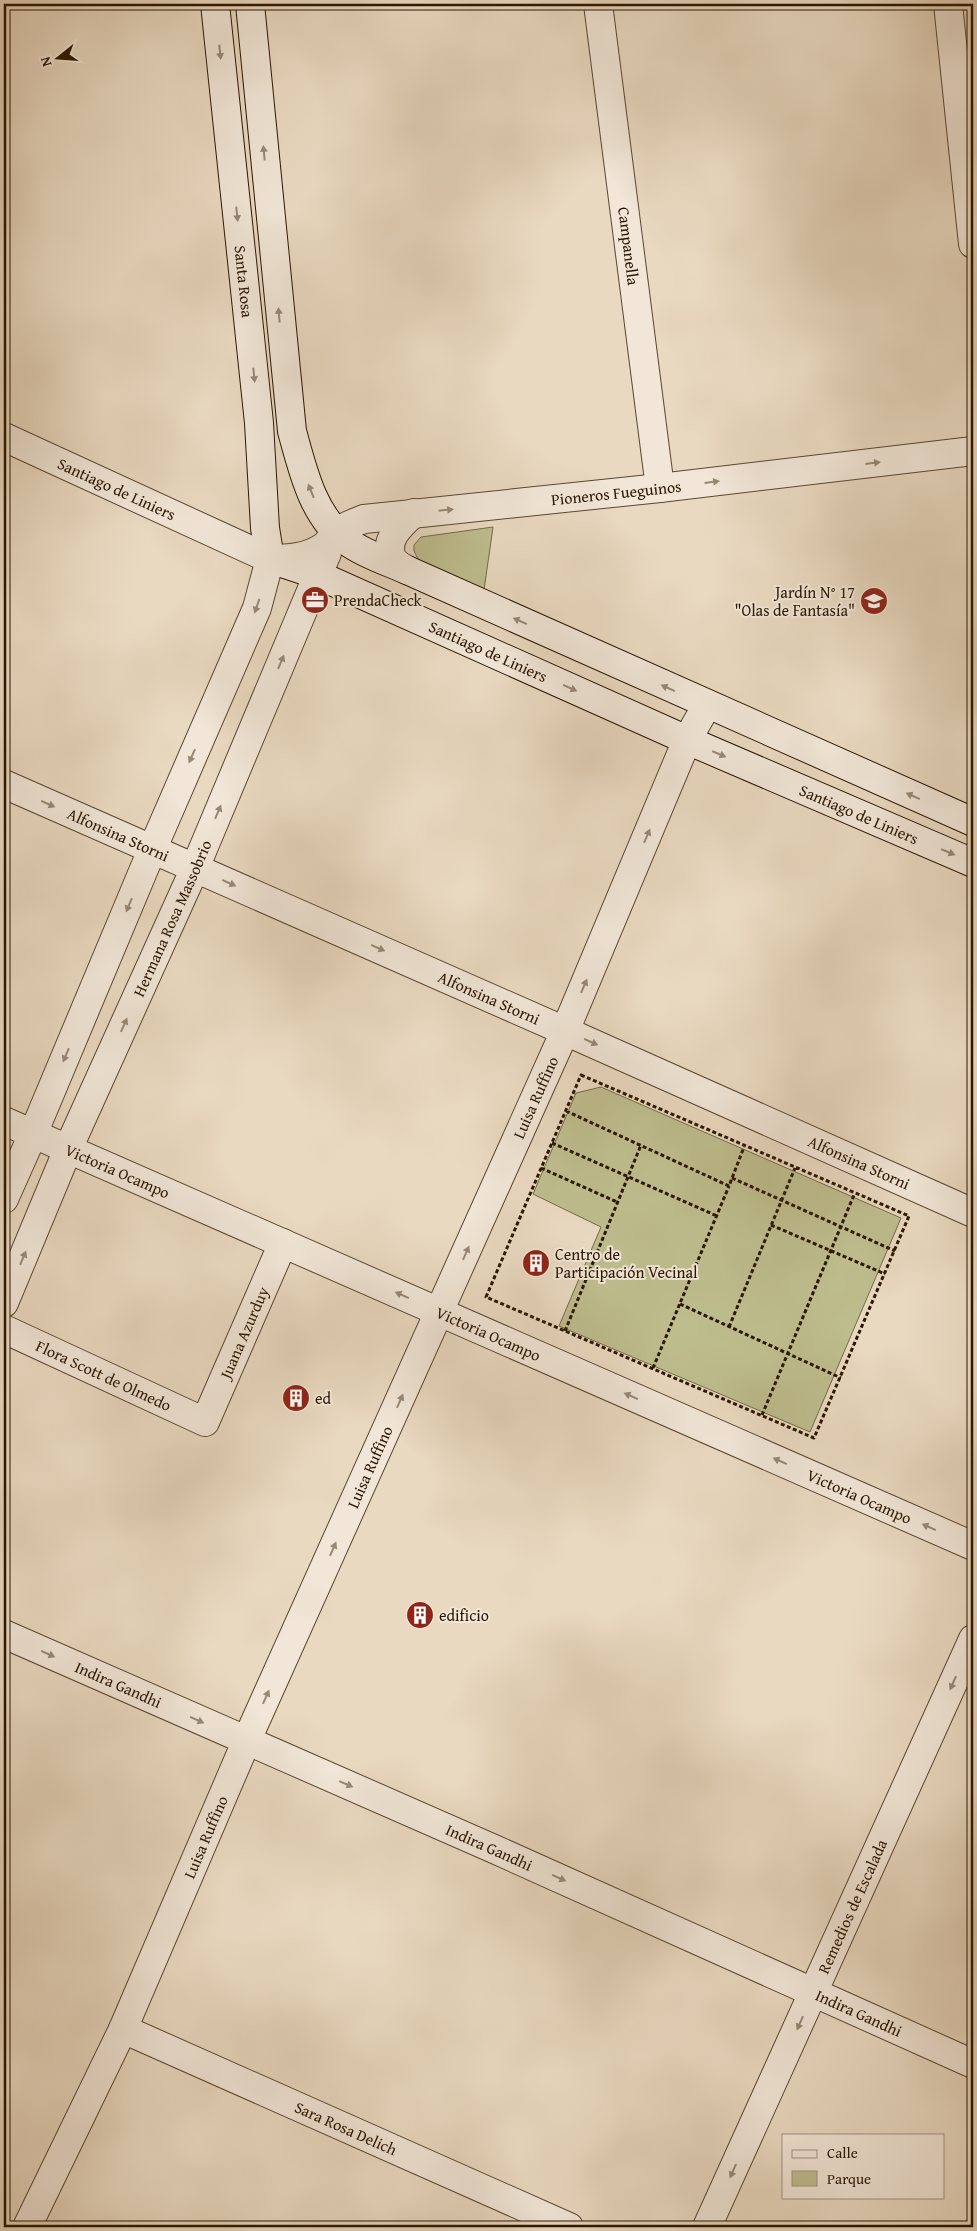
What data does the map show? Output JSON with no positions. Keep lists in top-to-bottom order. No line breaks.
{"streets":{"street":["Campanella","Santa Rosa","Santiago de Liniers","Pioneros Fueguinos","Alfonsina Storni","Hermana Rosa Massobrio","Luisa Ruffino","Victoria Ocampo","Juana Azurduy","Flora Scott de Olmedo","Indira Gandhi","Remedios de Escalada","Sara Rosa Delich"]},"crossings":[["Campanella","Pioneros Fueguinos"],["Santa Rosa","Santiago de Liniers"],["Santa Rosa","Pioneros Fueguinos"],["Santa Rosa","Hermana Rosa Massobrio"],["Santiago de Liniers","Pioneros Fueguinos"],["Santiago de Liniers","Hermana Rosa Massobrio"],["Santiago de Liniers","Luisa Ruffino"],["Pioneros Fueguinos","Hermana Rosa Massobrio"],["Alfonsina Storni","Hermana Rosa Massobrio"],["Alfonsina Storni","Luisa Ruffino"],["Hermana Rosa Massobrio","Victoria Ocampo"],["Luisa Ruffino","Victoria Ocampo"],["Luisa Ruffino","Indira Gandhi"],["Luisa Ruffino","Sara Rosa Delich"],["Victoria Ocampo","Juana Azurduy"],["Juana Azurduy","Flora Scott de Olmedo"],["Indira Gandhi","Remedios de Escalada"]],"one_way":["Pioneros Fueguinos","Alfonsina Storni","Luisa Ruffino","Victoria Ocampo","Indira Gandhi","Remedios de Escalada"],"places":{"office":["PrendaCheck"],"school or university":["Jardín N° 17 \"Olas de Fantasía\""],"building":["Centro de Participación Vecinal","ed","edificio"]},"legend":["Calle","Parque"],"north":"left"}
